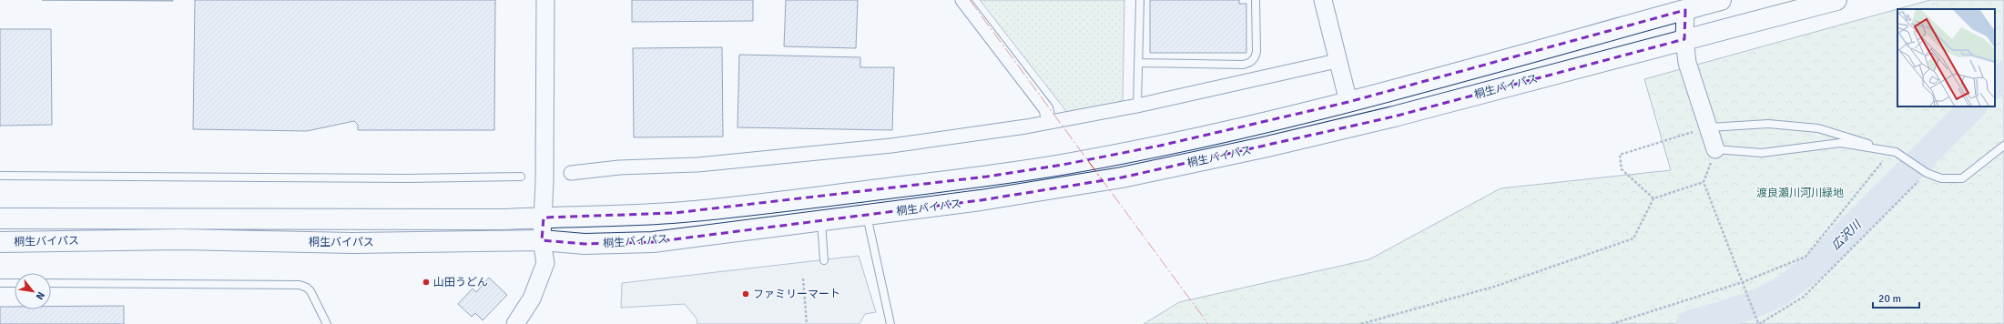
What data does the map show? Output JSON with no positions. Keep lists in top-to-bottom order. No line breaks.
{"streets":{"highway":["桐生バイパス"]},"water":["広沢川"],"parks":["渡良瀬川河川緑地"],"places":["山田うどん","ファミリーマート"],"scale_bar":"20 m","north":"bottom right"}
